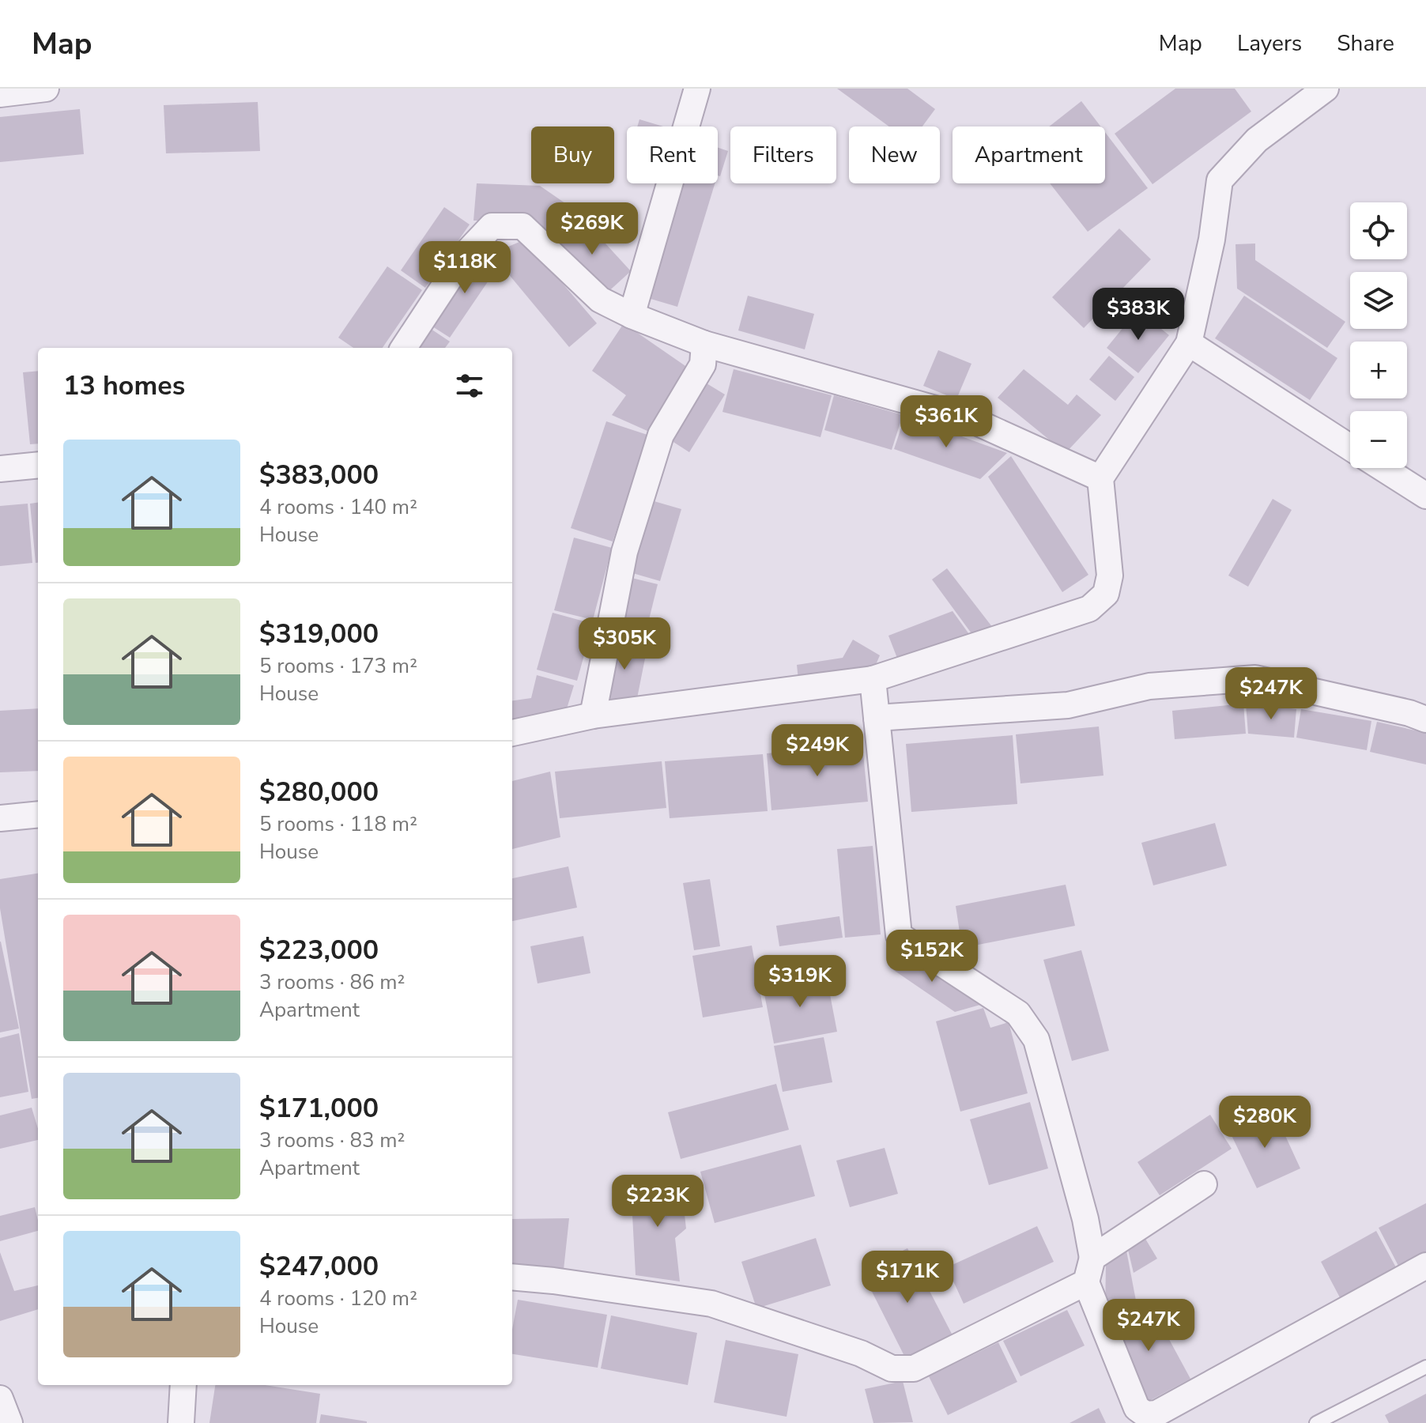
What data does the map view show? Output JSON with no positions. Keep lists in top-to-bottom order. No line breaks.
{"page":{"header":"Map","nav":["Map","Layers","Share"],"chip":["Buy","Rent","Filters","New","Apartment"],"map_buttons":["+","−"],"price":["$269K","$118K","$383K","$361K","$305K","$247K","$249K","$152K","$319K","$280K","$223K","$171K","$247K"],"heading":"13 homes","list":[{"name":"$383,000","note":"4 rooms · 140 m² · House"},{"name":"$319,000","note":"5 rooms · 173 m² · House"},{"name":"$280,000","note":"5 rooms · 118 m² · House"},{"name":"$223,000","note":"3 rooms · 86 m² · Apartment"},{"name":"$171,000","note":"3 rooms · 83 m² · Apartment"},{"name":"$247,000","note":"4 rooms · 120 m² · House"}]}}
